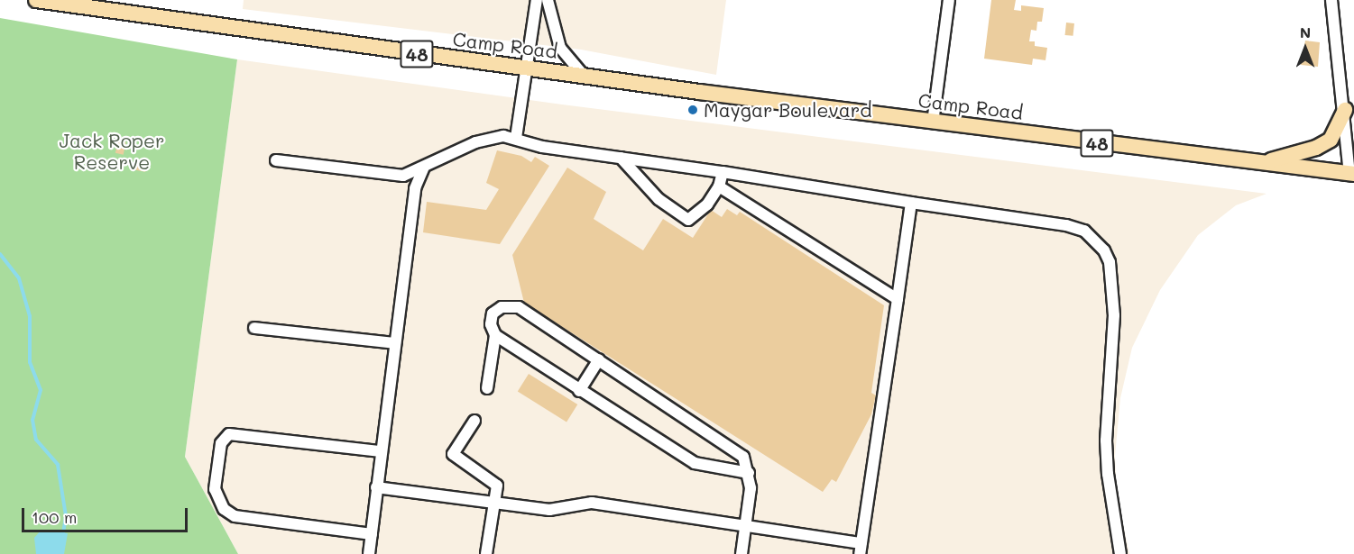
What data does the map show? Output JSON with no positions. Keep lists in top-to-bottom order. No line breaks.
{"streets":{"main road":["Camp Road","48"]},"parks":["Jack Roper Reserve"],"places":["Maygar Boulevard"],"scale_bar":"100 m","north":"top"}
